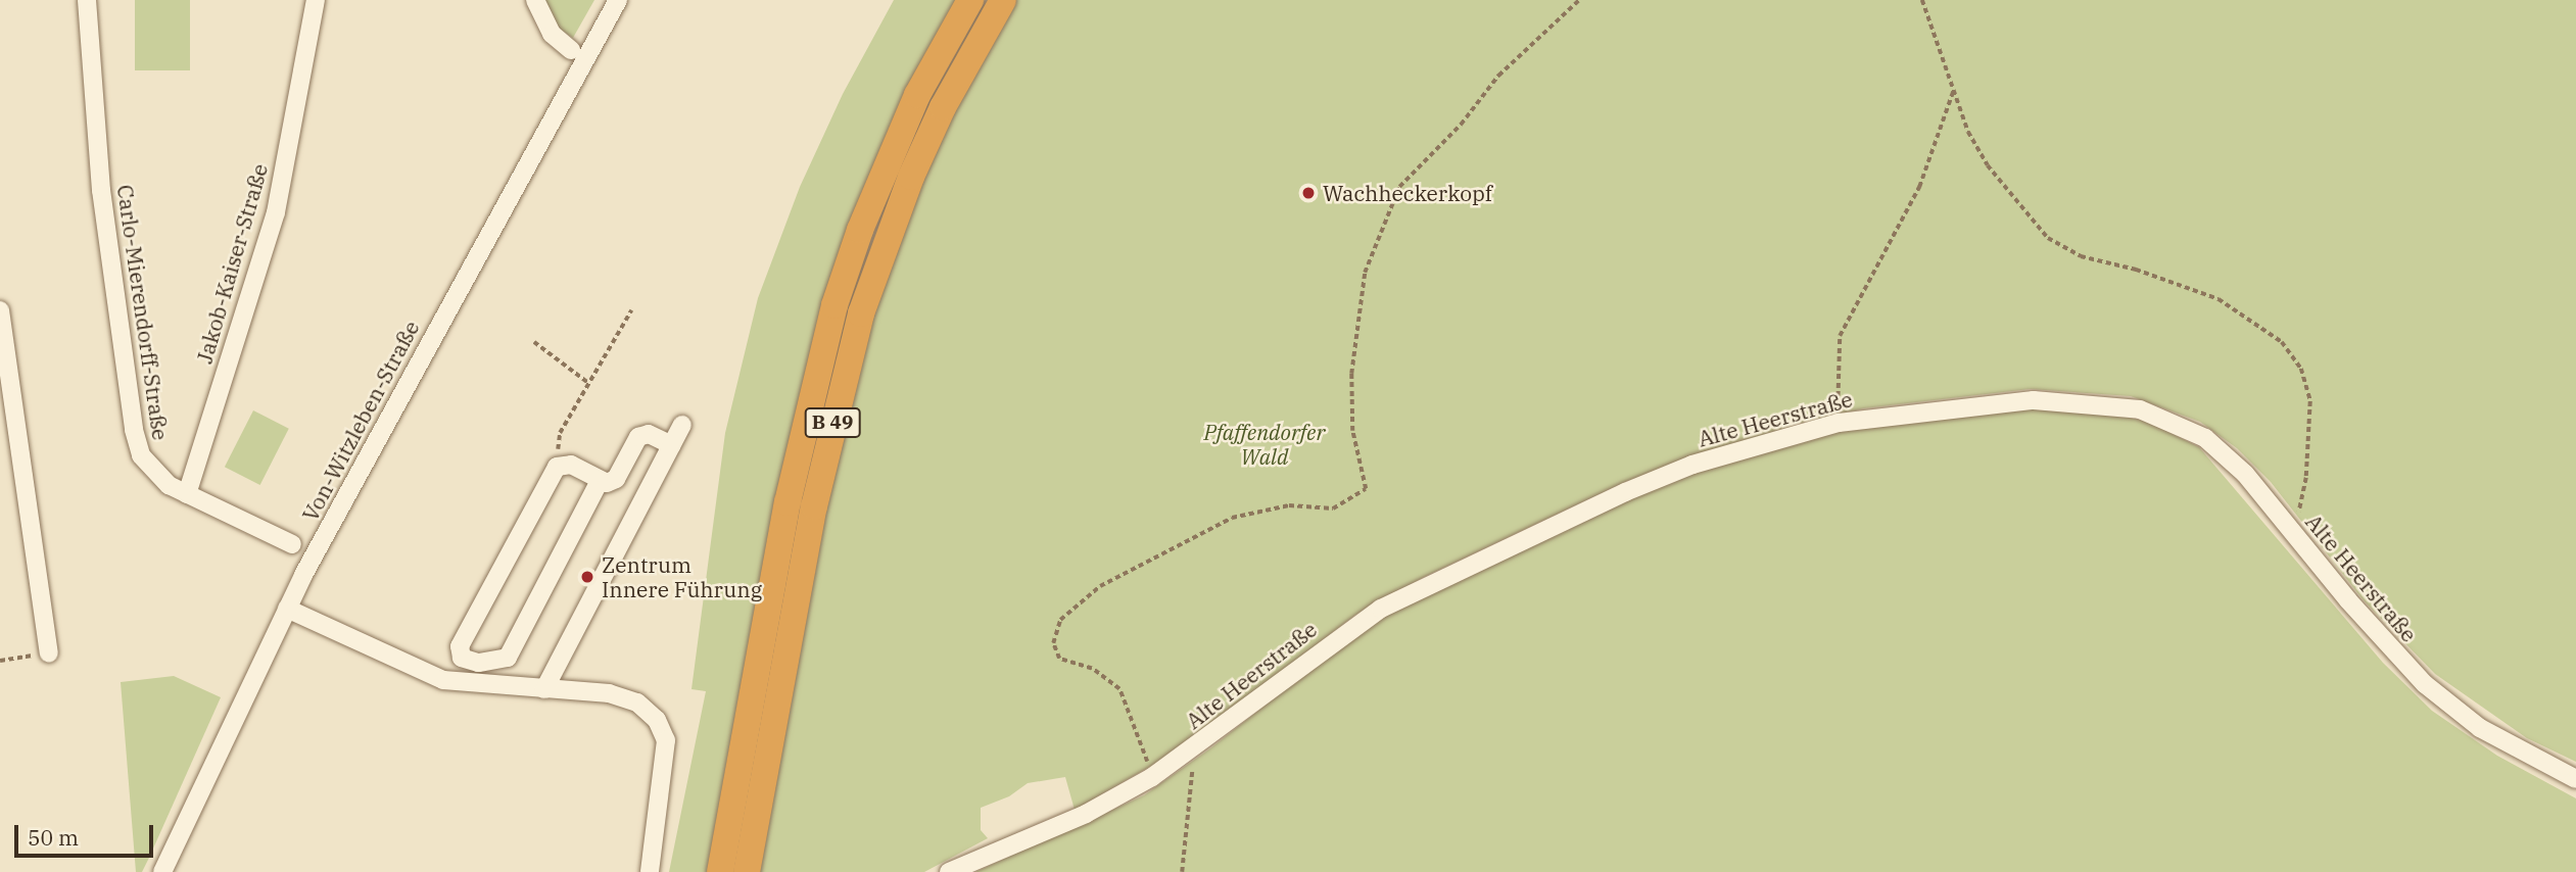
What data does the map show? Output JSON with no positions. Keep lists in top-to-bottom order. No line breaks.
{"streets":{"highway":["B 49"],"street":["Jakob-Kaiser-Straße","Carlo-Mierendorff-Straße","Alte Heerstraße","Von-Witzleben-Straße"]},"crossings":[["Jakob-Kaiser-Straße","Carlo-Mierendorff-Straße"]],"parks":["Pfaffendorfer Wald"],"places":["Wachheckerkopf","Zentrum Innere Führung"],"scale_bar":"50 m"}
